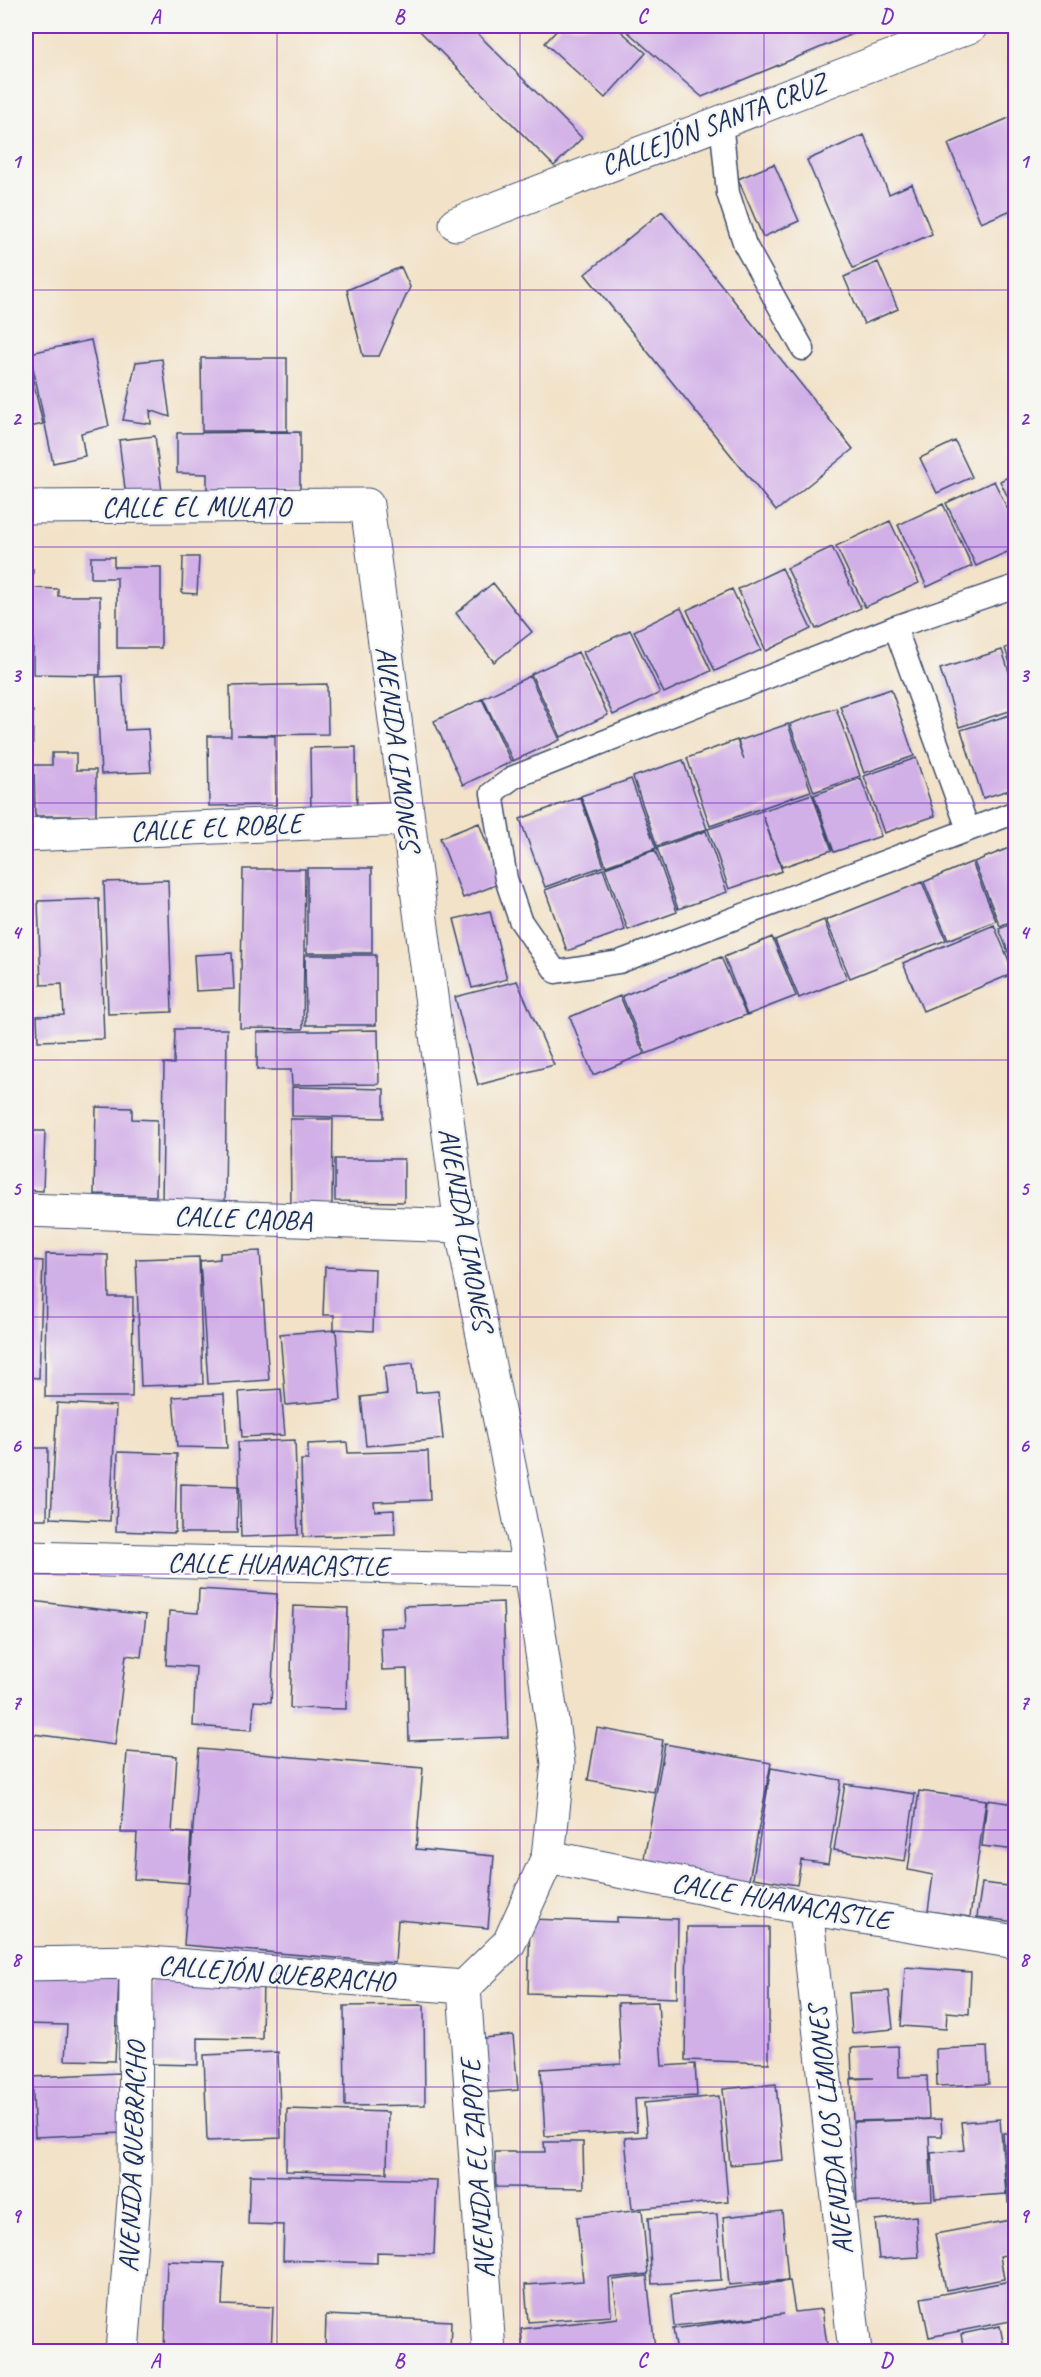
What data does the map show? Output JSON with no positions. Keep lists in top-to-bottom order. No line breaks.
{"streets":{"street":["CALLEJÓN SANTA CRUZ","CALLE EL MULATO","AVENIDA LIMONES","CALLE EL ROBLE","CALLE CAOBA","CALLE HUANACASTLE","CALLEJÓN QUEBRACHO","AVENIDA LOS LIMONES","AVENIDA QUEBRACHO","AVENIDA EL ZAPOTE"]},"crossings":[["CALLE EL MULATO","AVENIDA LIMONES"],["AVENIDA LIMONES","CALLE EL ROBLE"],["AVENIDA LIMONES","CALLE CAOBA"],["AVENIDA LIMONES","CALLE HUANACASTLE"],["AVENIDA LIMONES","CALLEJÓN QUEBRACHO"],["AVENIDA LIMONES","AVENIDA EL ZAPOTE"],["CALLE HUANACASTLE","AVENIDA LOS LIMONES"],["CALLEJÓN QUEBRACHO","AVENIDA QUEBRACHO"],["CALLEJÓN QUEBRACHO","AVENIDA EL ZAPOTE"]],"grid":{"columns":["A","B","C","D"],"rows":["1","2","3","4","5","6","7","8","9"]}}
